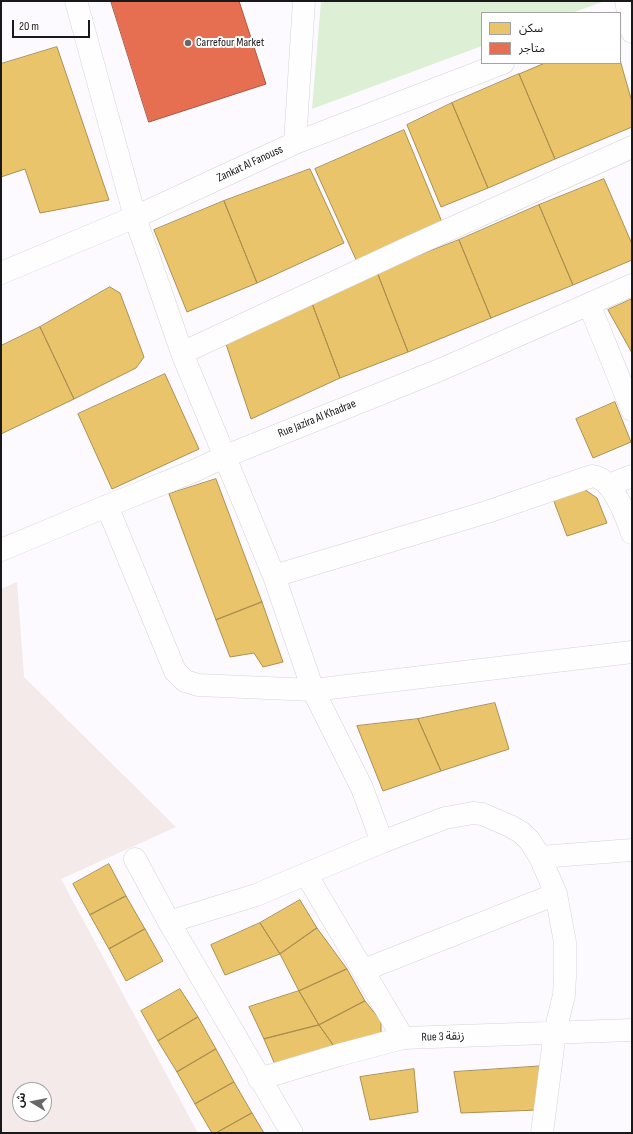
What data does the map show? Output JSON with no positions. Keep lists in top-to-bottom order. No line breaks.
{"streets":{"street":["Zankat Al Fanouss","Rue Jazira Al Khadrae","Rue 3 زنقة"]},"places":["Carrefour Market"],"legend":["سكن","متاجر"],"scale_bar":"20 m","north":"left"}
